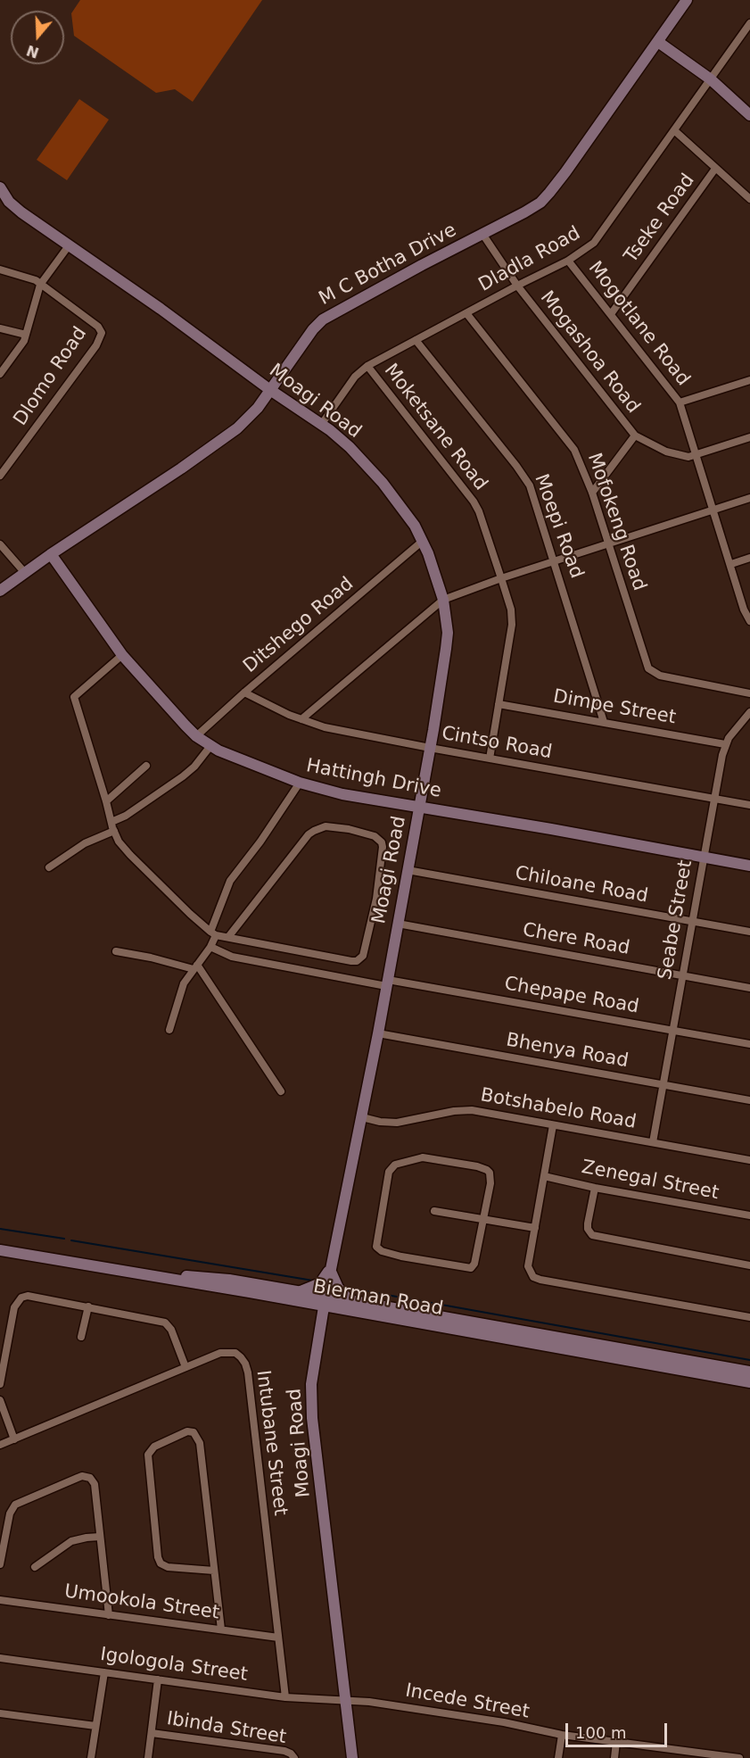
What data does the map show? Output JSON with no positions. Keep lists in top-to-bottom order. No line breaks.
{"streets":{"street":["Tseke Road","Dladla Road","M C Botha Drive","Mogotlane Road","Mogashoa Road","Dlomo Road","Moagi Road","Moketsane Road","Mofokeng Road","Moepi Road","Ditshego Road","Dimpe Street","Cintso Road","Hattingh Drive","Chiloane Road","Seabe Street","Chere Road","Chepape Road","Bhenya Road","Botshabelo Road","Zenegal Street","Bierman Road","Intubane Street","Umookola Street","Igologola Street","Incede Street","Ibinda Street"]},"crossings":[["Tseke Road","Mogotlane Road"],["Dladla Road","Mogotlane Road"],["Dladla Road","Mogashoa Road"],["Dladla Road","Moagi Road"],["Dladla Road","Moketsane Road"],["Dladla Road","Mofokeng Road"],["Dladla Road","Moepi Road"],["M C Botha Drive","Mogashoa Road"],["M C Botha Drive","Moagi Road"],["M C Botha Drive","Hattingh Drive"],["Mogotlane Road","Mogashoa Road"],["Moagi Road","Ditshego Road"],["Moagi Road","Cintso Road"],["Moagi Road","Hattingh Drive"],["Moagi Road","Chiloane Road"],["Moagi Road","Chere Road"],["Moagi Road","Chepape Road"],["Moagi Road","Bhenya Road"],["Moagi Road","Botshabelo Road"],["Moagi Road","Bierman Road"],["Moagi Road","Igologola Street"],["Moagi Road","Incede Street"],["Moketsane Road","Dimpe Street"],["Moketsane Road","Cintso Road"],["Moepi Road","Dimpe Street"],["Ditshego Road","Cintso Road"],["Ditshego Road","Hattingh Drive"],["Dimpe Street","Seabe Street"],["Cintso Road","Seabe Street"],["Hattingh Drive","Seabe Street"],["Chiloane Road","Seabe Street"],["Seabe Street","Chere Road"],["Seabe Street","Chepape Road"],["Seabe Street","Bhenya Road"],["Seabe Street","Botshabelo Road"],["Intubane Street","Umookola Street"],["Intubane Street","Igologola Street"],["Igologola Street","Incede Street"],["Igologola Street","Ibinda Street"]],"scale_bar":"100 m","north":"bottom"}
